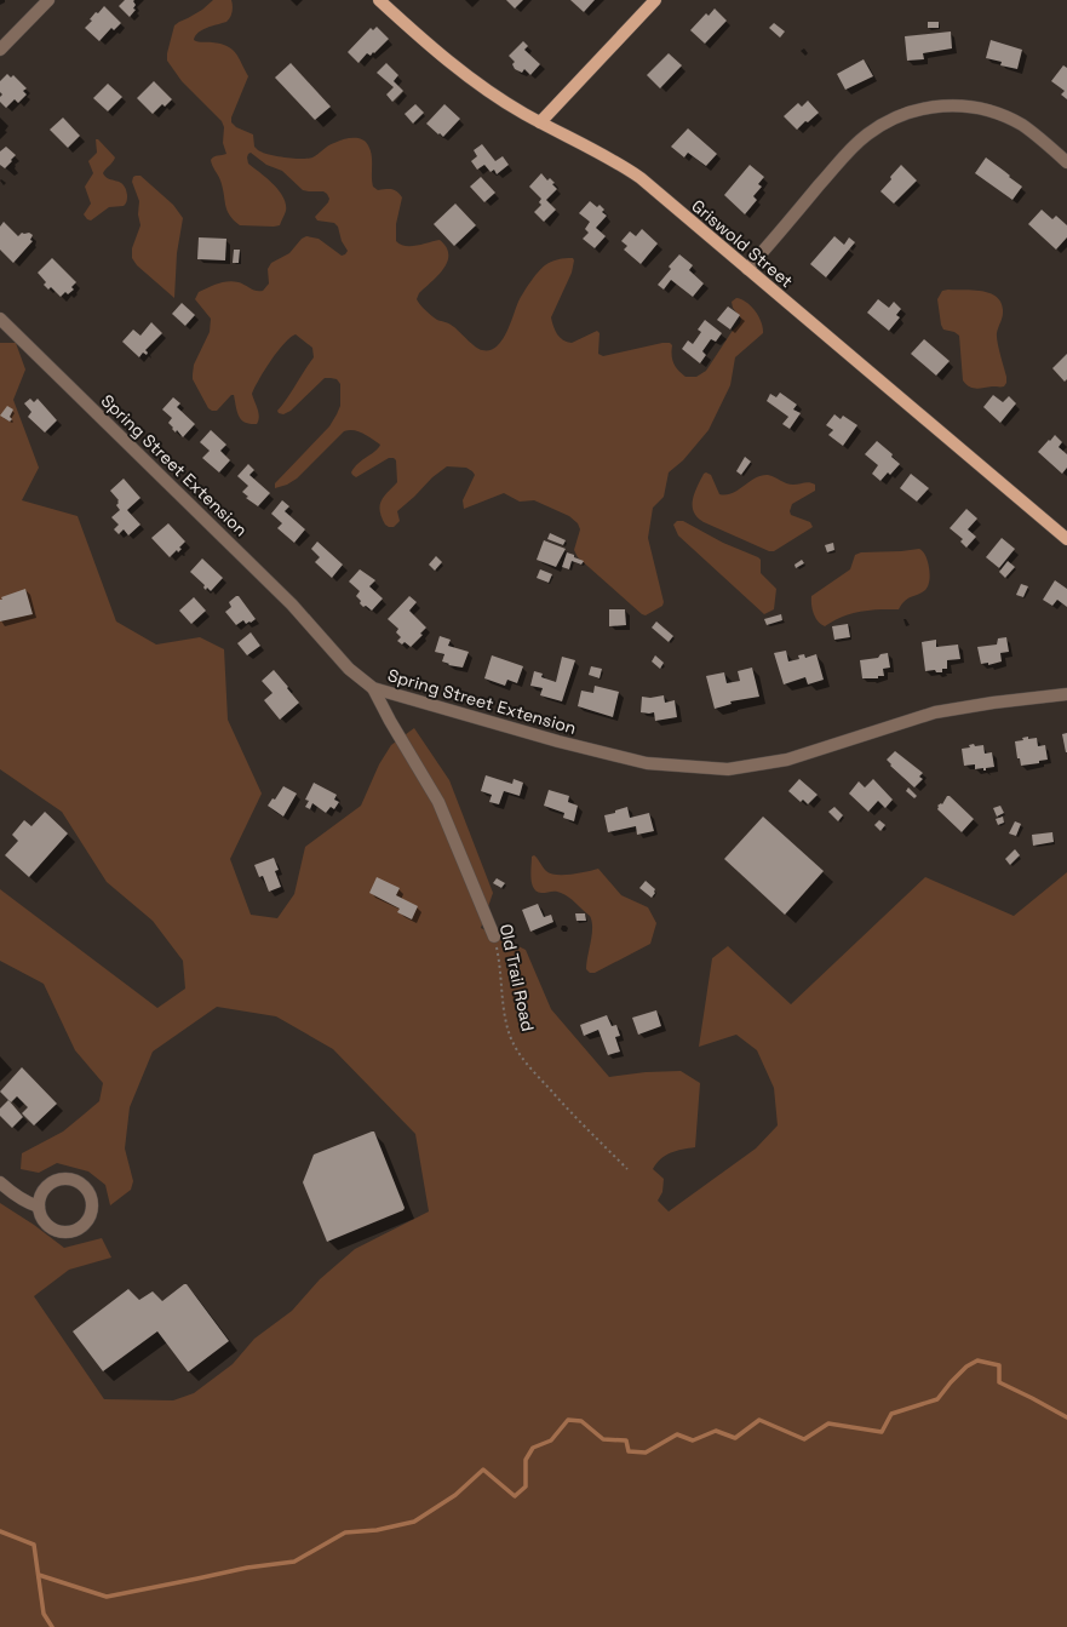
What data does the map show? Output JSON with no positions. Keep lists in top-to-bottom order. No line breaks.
{"streets":{"main road":["Griswold Street"],"street":["Spring Street Extension","Old Trail Road"]},"crossings":[["Spring Street Extension","Old Trail Road"]]}
